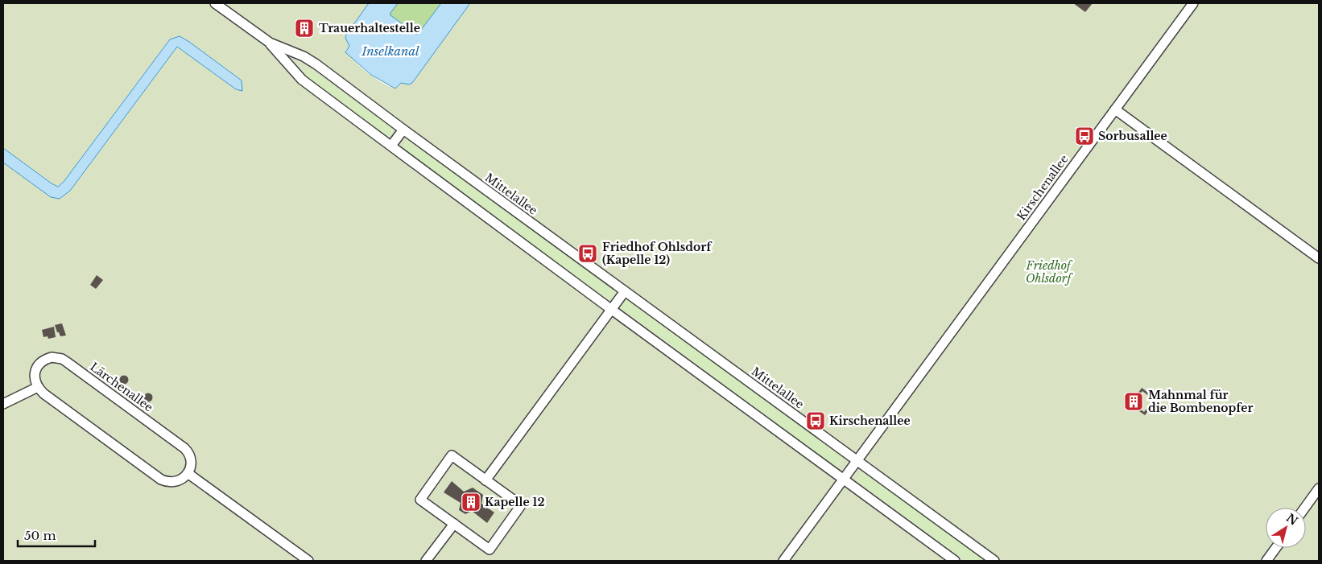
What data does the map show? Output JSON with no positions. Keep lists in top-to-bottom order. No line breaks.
{"streets":{"street":["Kirschenallee","Mittelallee","Lärchenallee"]},"crossings":[["Kirschenallee","Mittelallee"]],"water":["Inselkanal"],"parks":["Friedhof Ohlsdorf"],"places":{"building":["Trauerhaltestelle","Mahnmal für die Bombenopfer","Kapelle 12"],"bus stop":["Sorbusallee","Friedhof Ohlsdorf (Kapelle 12)","Kirschenallee"]},"scale_bar":"50 m","north":"top right"}
